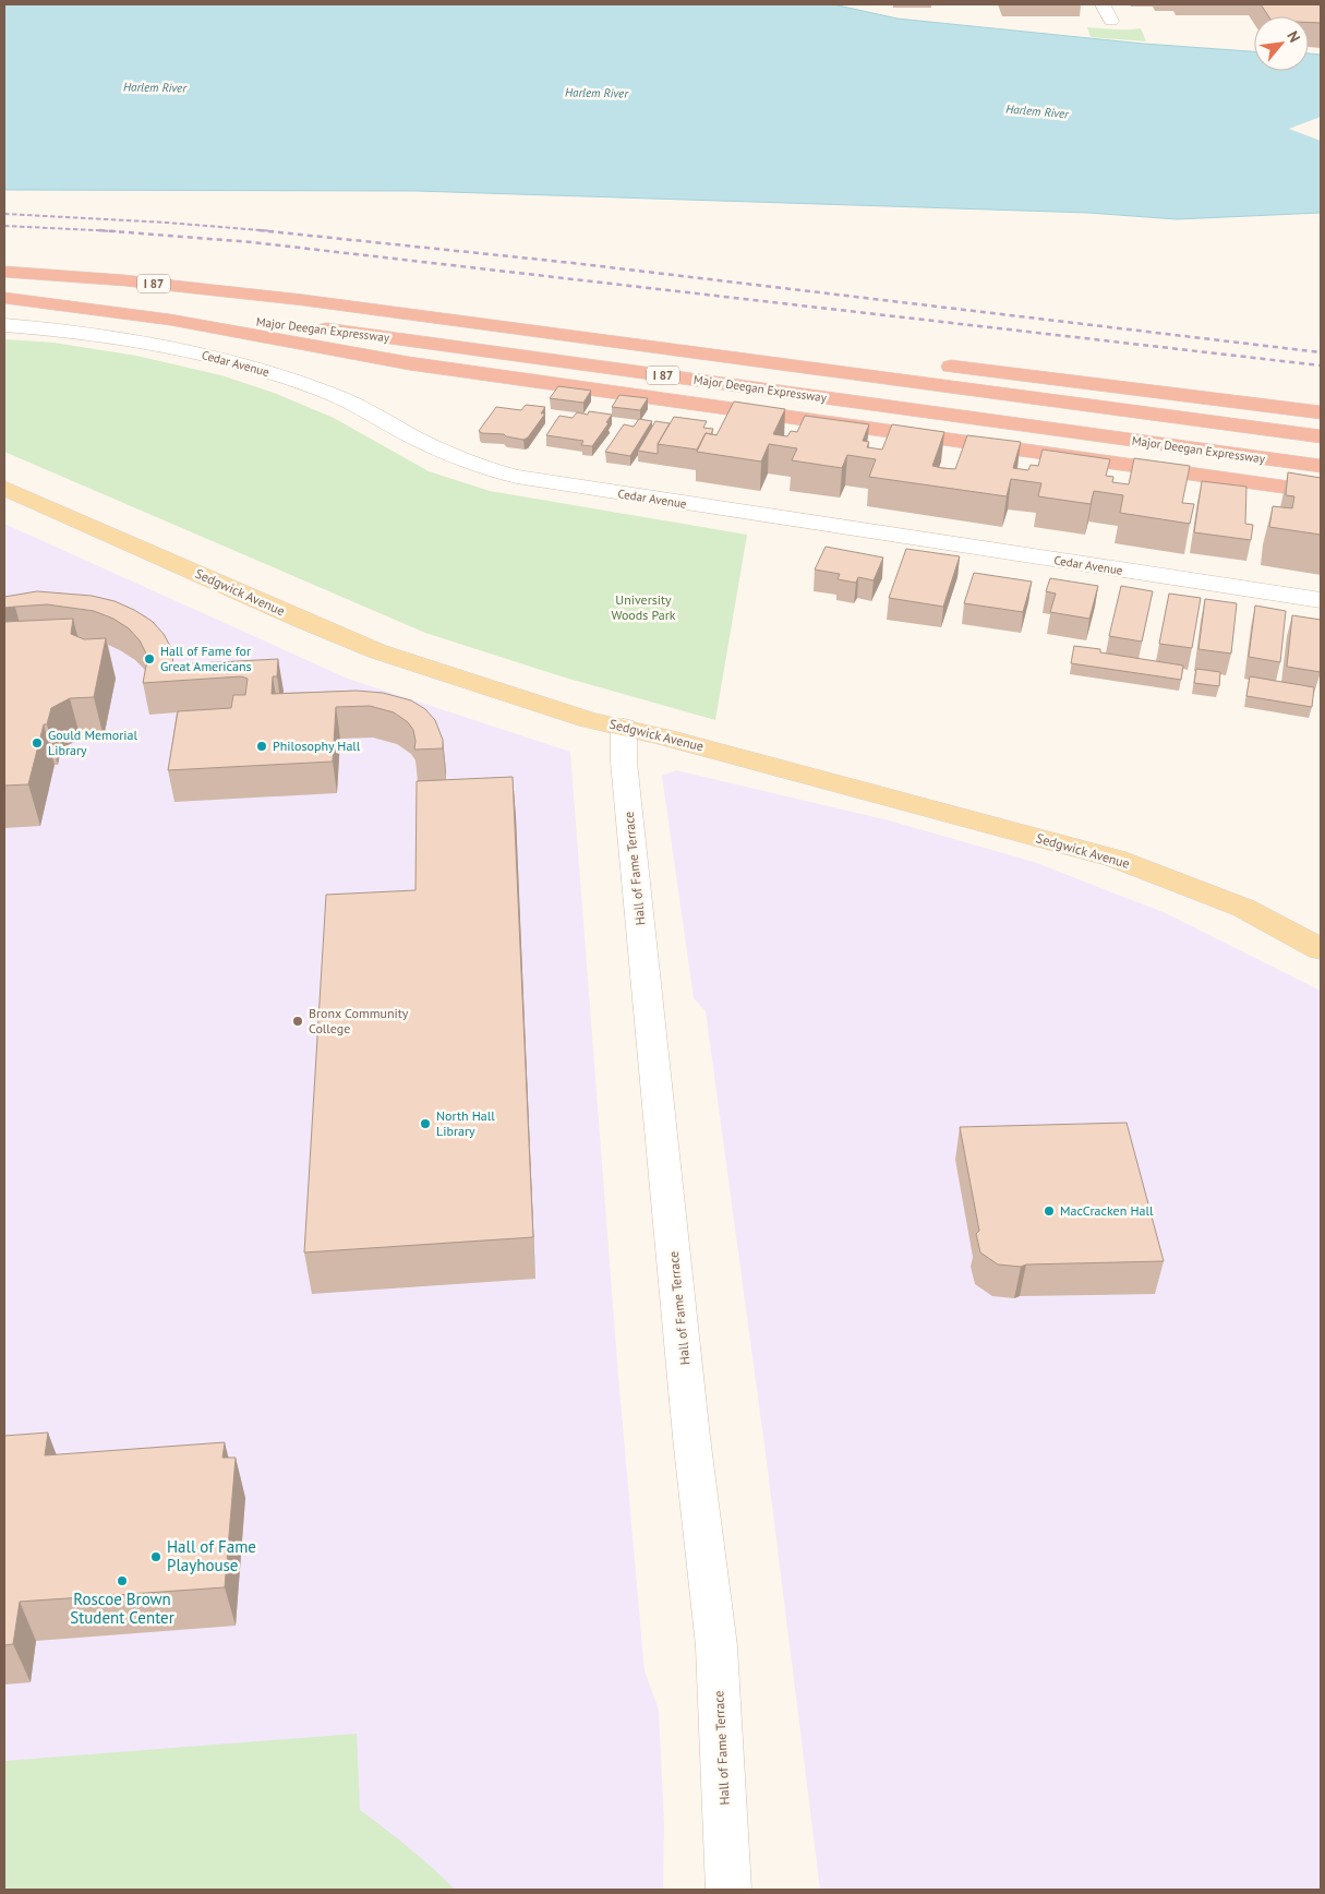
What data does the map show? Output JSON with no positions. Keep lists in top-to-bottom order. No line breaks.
{"streets":{"highway":["I 87","Major Deegan Expressway"],"main road":["Sedgwick Avenue"],"street":["Cedar Avenue","Hall of Fame Terrace"]},"crossings":[["Sedgwick Avenue","Hall of Fame Terrace"]],"water":["Harlem River"],"parks":["University Woods Park"],"places":["Hall of Fame for Great Americans","Gould Memorial Library","Philosophy Hall","Bronx Community College","North Hall Library","MacCracken Hall","Hall of Fame Playhouse","Roscoe Brown Student Center"],"north":"top right"}
